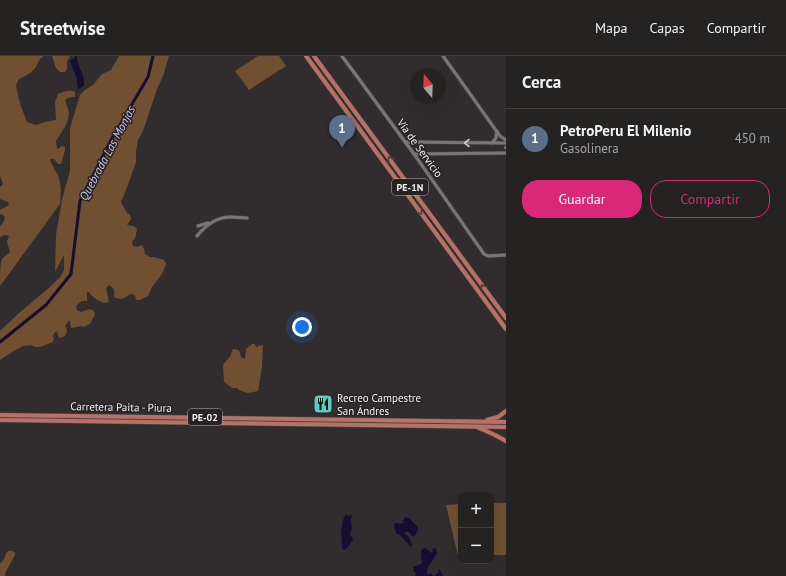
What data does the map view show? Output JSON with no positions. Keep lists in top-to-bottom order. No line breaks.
{"streets":{"highway":["PE-1N","Carretera Paita - Piura","PE-02"],"street":["Vía de Servicio"]},"water":["Quebrada Las Monjas"],"places":{"restaurant":["Recreo Campestre San Ándres"]},"north":"top","page":{"header":"Streetwise","nav":["Mapa","Capas","Compartir"],"heading":"Cerca","list":[{"mark":"1","name":"PetroPeru El Milenio","note":"Gasolinera","value":"450 m"}],"pins":"1","buttons":["Guardar","Compartir"],"map_buttons":["+","−"]}}
